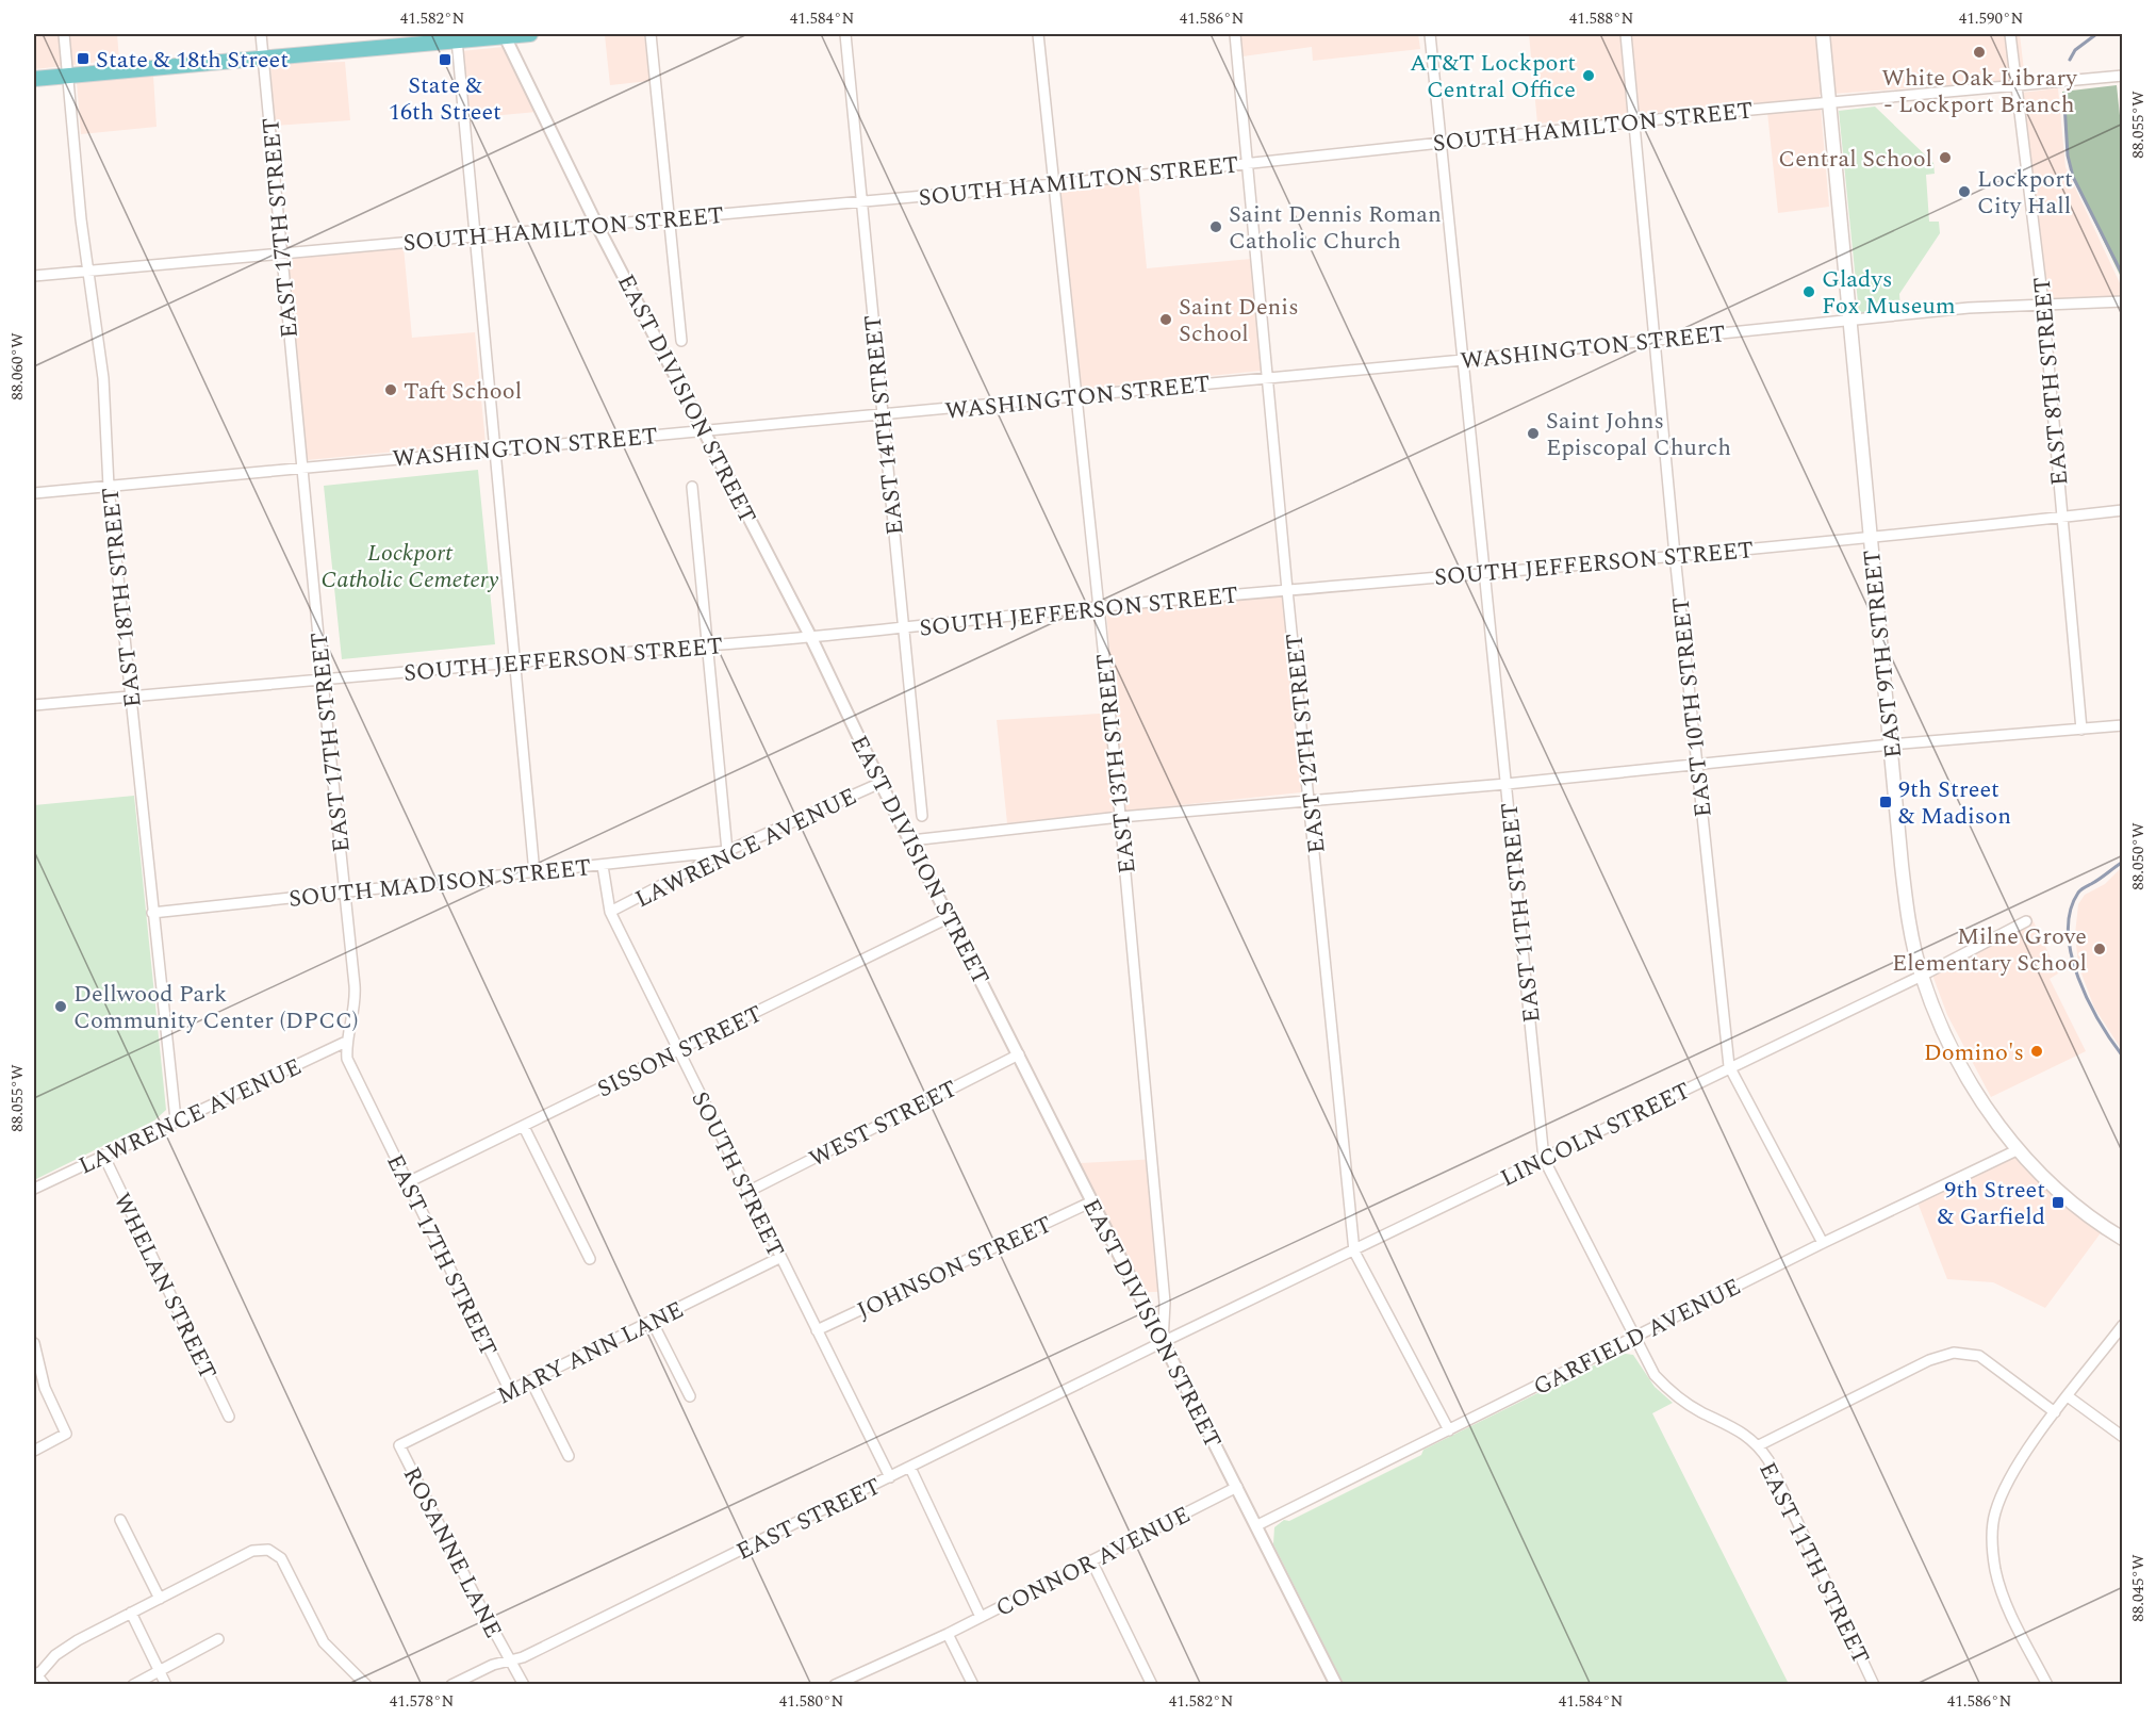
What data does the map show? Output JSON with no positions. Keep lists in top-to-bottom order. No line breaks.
{"streets":{"main road":["EAST 9TH STREET"],"street":["SOUTH HAMILTON STREET","EAST 17TH STREET","WASHINGTON STREET","EAST 8TH STREET","EAST DIVISION STREET","EAST 14TH STREET","SOUTH JEFFERSON STREET","EAST 18TH STREET","EAST 10TH STREET","EAST 12TH STREET","EAST 13TH STREET","LAWRENCE AVENUE","SOUTH MADISON STREET","EAST 11TH STREET","SISSON STREET","WEST STREET","LINCOLN STREET","SOUTH STREET","JOHNSON STREET","WHELAN STREET","GARFIELD AVENUE","MARY ANN LANE","EAST STREET","ROSANNE LANE","CONNOR AVENUE"]},"crossings":[["SOUTH HAMILTON STREET","EAST 17TH STREET"],["SOUTH HAMILTON STREET","EAST 8TH STREET"],["SOUTH HAMILTON STREET","EAST DIVISION STREET"],["SOUTH HAMILTON STREET","EAST 14TH STREET"],["SOUTH HAMILTON STREET","EAST 18TH STREET"],["SOUTH HAMILTON STREET","EAST 9TH STREET"],["SOUTH HAMILTON STREET","EAST 10TH STREET"],["SOUTH HAMILTON STREET","EAST 12TH STREET"],["SOUTH HAMILTON STREET","EAST 13TH STREET"],["SOUTH HAMILTON STREET","EAST 11TH STREET"],["EAST 17TH STREET","WASHINGTON STREET"],["EAST 17TH STREET","SOUTH JEFFERSON STREET"],["EAST 17TH STREET","LAWRENCE AVENUE"],["EAST 17TH STREET","SOUTH MADISON STREET"],["EAST 17TH STREET","SISSON STREET"],["EAST 17TH STREET","MARY ANN LANE"],["WASHINGTON STREET","EAST 8TH STREET"],["WASHINGTON STREET","EAST DIVISION STREET"],["WASHINGTON STREET","EAST 14TH STREET"],["WASHINGTON STREET","EAST 18TH STREET"],["WASHINGTON STREET","EAST 9TH STREET"],["WASHINGTON STREET","EAST 10TH STREET"],["WASHINGTON STREET","EAST 12TH STREET"],["WASHINGTON STREET","EAST 13TH STREET"],["WASHINGTON STREET","EAST 11TH STREET"],["EAST 8TH STREET","SOUTH JEFFERSON STREET"],["EAST DIVISION STREET","SOUTH JEFFERSON STREET"],["EAST DIVISION STREET","EAST 13TH STREET"],["EAST DIVISION STREET","LAWRENCE AVENUE"],["EAST DIVISION STREET","SISSON STREET"],["EAST DIVISION STREET","WEST STREET"],["EAST DIVISION STREET","LINCOLN STREET"],["EAST DIVISION STREET","JOHNSON STREET"],["EAST DIVISION STREET","GARFIELD AVENUE"],["EAST DIVISION STREET","EAST STREET"],["EAST DIVISION STREET","CONNOR AVENUE"],["EAST 14TH STREET","SOUTH JEFFERSON STREET"],["SOUTH JEFFERSON STREET","EAST 18TH STREET"],["SOUTH JEFFERSON STREET","EAST 9TH STREET"],["SOUTH JEFFERSON STREET","EAST 10TH STREET"],["SOUTH JEFFERSON STREET","EAST 12TH STREET"],["SOUTH JEFFERSON STREET","EAST 13TH STREET"],["SOUTH JEFFERSON STREET","EAST 11TH STREET"],["EAST 18TH STREET","LAWRENCE AVENUE"],["EAST 18TH STREET","SOUTH MADISON STREET"],["EAST 9TH STREET","LINCOLN STREET"],["EAST 9TH STREET","GARFIELD AVENUE"],["EAST 10TH STREET","LINCOLN STREET"],["EAST 10TH STREET","GARFIELD AVENUE"],["EAST 12TH STREET","LINCOLN STREET"],["EAST 12TH STREET","GARFIELD AVENUE"],["EAST 13TH STREET","LINCOLN STREET"],["EAST 13TH STREET","EAST STREET"],["LAWRENCE AVENUE","SOUTH MADISON STREET"],["LAWRENCE AVENUE","SOUTH STREET"],["LAWRENCE AVENUE","WHELAN STREET"],["SOUTH MADISON STREET","SOUTH STREET"],["EAST 11TH STREET","LINCOLN STREET"],["EAST 11TH STREET","GARFIELD AVENUE"],["SISSON STREET","SOUTH STREET"],["WEST STREET","SOUTH STREET"],["LINCOLN STREET","EAST STREET"],["SOUTH STREET","JOHNSON STREET"],["SOUTH STREET","MARY ANN LANE"],["SOUTH STREET","EAST STREET"],["MARY ANN LANE","ROSANNE LANE"],["EAST STREET","ROSANNE LANE"]],"parks":["Lockport Catholic Cemetery"],"places":{"other":["White Oak Library - Lockport Branch","AT&T Lockport Central Office","Central School","Lockport City Hall","Saint Dennis Roman Catholic Church","Gladys Fox Museum","Saint Denis School","Taft School","Saint Johns Episcopal Church","Milne Grove Elementary School","Dellwood Park Community Center (DPCC)","Domino's"],"transit":["State & 18th Street","State & 16th Street","9th Street & Madison","9th Street & Garfield"]},"coordinates":["41.582°N","41.584°N","41.586°N","41.588°N","41.590°N","88.055°W","88.060°W","88.050°W","88.045°W","41.578°N","41.580°N"]}
